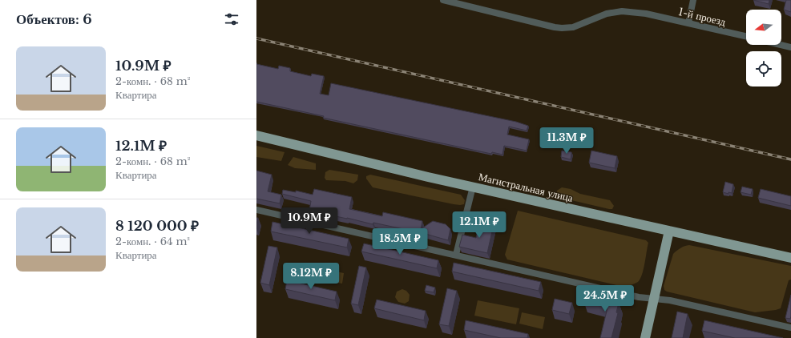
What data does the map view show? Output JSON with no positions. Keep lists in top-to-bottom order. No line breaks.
{"streets":{"main road":["Магистральная улица"],"street":["1-й проезд"]},"north":"left","page":{"heading":"Объектов: 6","list":[{"name":"10.9M ₽","note":"2-комн. · 68 m² · Квартира"},{"name":"12.1M ₽","note":"2-комн. · 68 m² · Квартира"},{"name":"8 120 000 ₽","note":"2-комн. · 64 m² · Квартира"}],"price":["11.3M ₽","10.9M ₽","12.1M ₽","18.5M ₽","8.12M ₽","24.5M ₽"]}}
